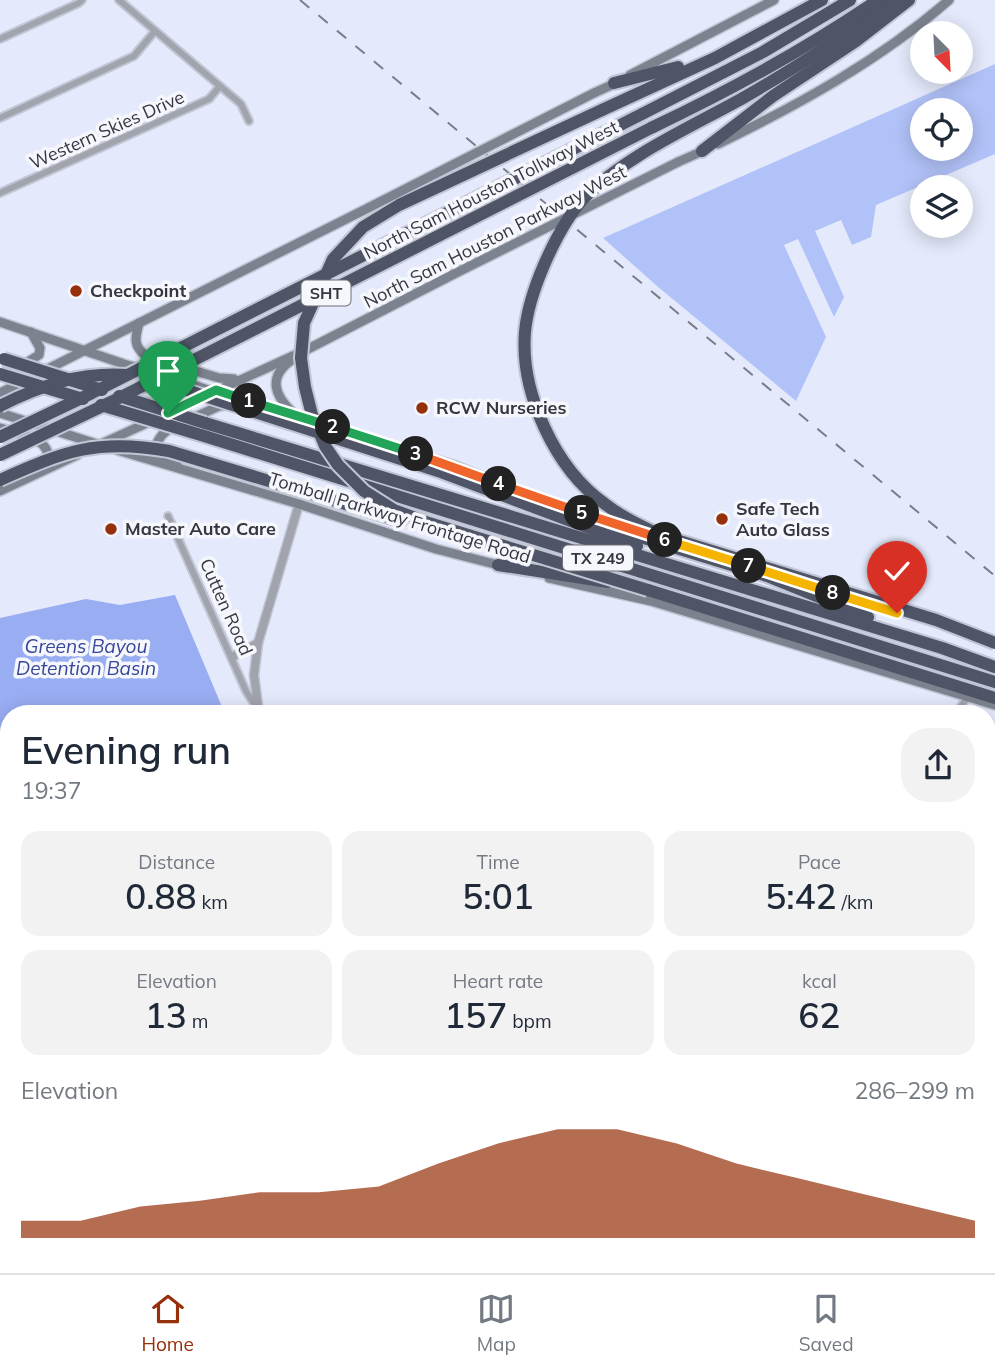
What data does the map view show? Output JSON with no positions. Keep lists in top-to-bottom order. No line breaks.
{"streets":{"highway":["North Sam Houston Tollway West","SHT","TX 249"],"main road":["North Sam Houston Parkway West","Tomball Parkway Frontage Road"],"street":["Western Skies Drive","Cutten Road"]},"crossings":[["North Sam Houston Parkway West","Tomball Parkway Frontage Road"],["Tomball Parkway Frontage Road","Cutten Road"]],"water":["Greens Bayou Detention Basin"],"places":["Checkpoint","RCW Nurseries","Safe Tech Auto Glass","Master Auto Care"],"north":"bottom right","page":{"pins":["1","2","3","4","5","6","7","8"],"heading":["Evening run","19:37"],"stats":[["Distance","0.88 km"],["Time","5:01"],["Pace","5:42 /km"],["Elevation","13 m"],["Heart rate","157 bpm"],["kcal","62"]],"chart":["Elevation","286–299 m"],"tabs":["Home","Map","Saved"]}}
